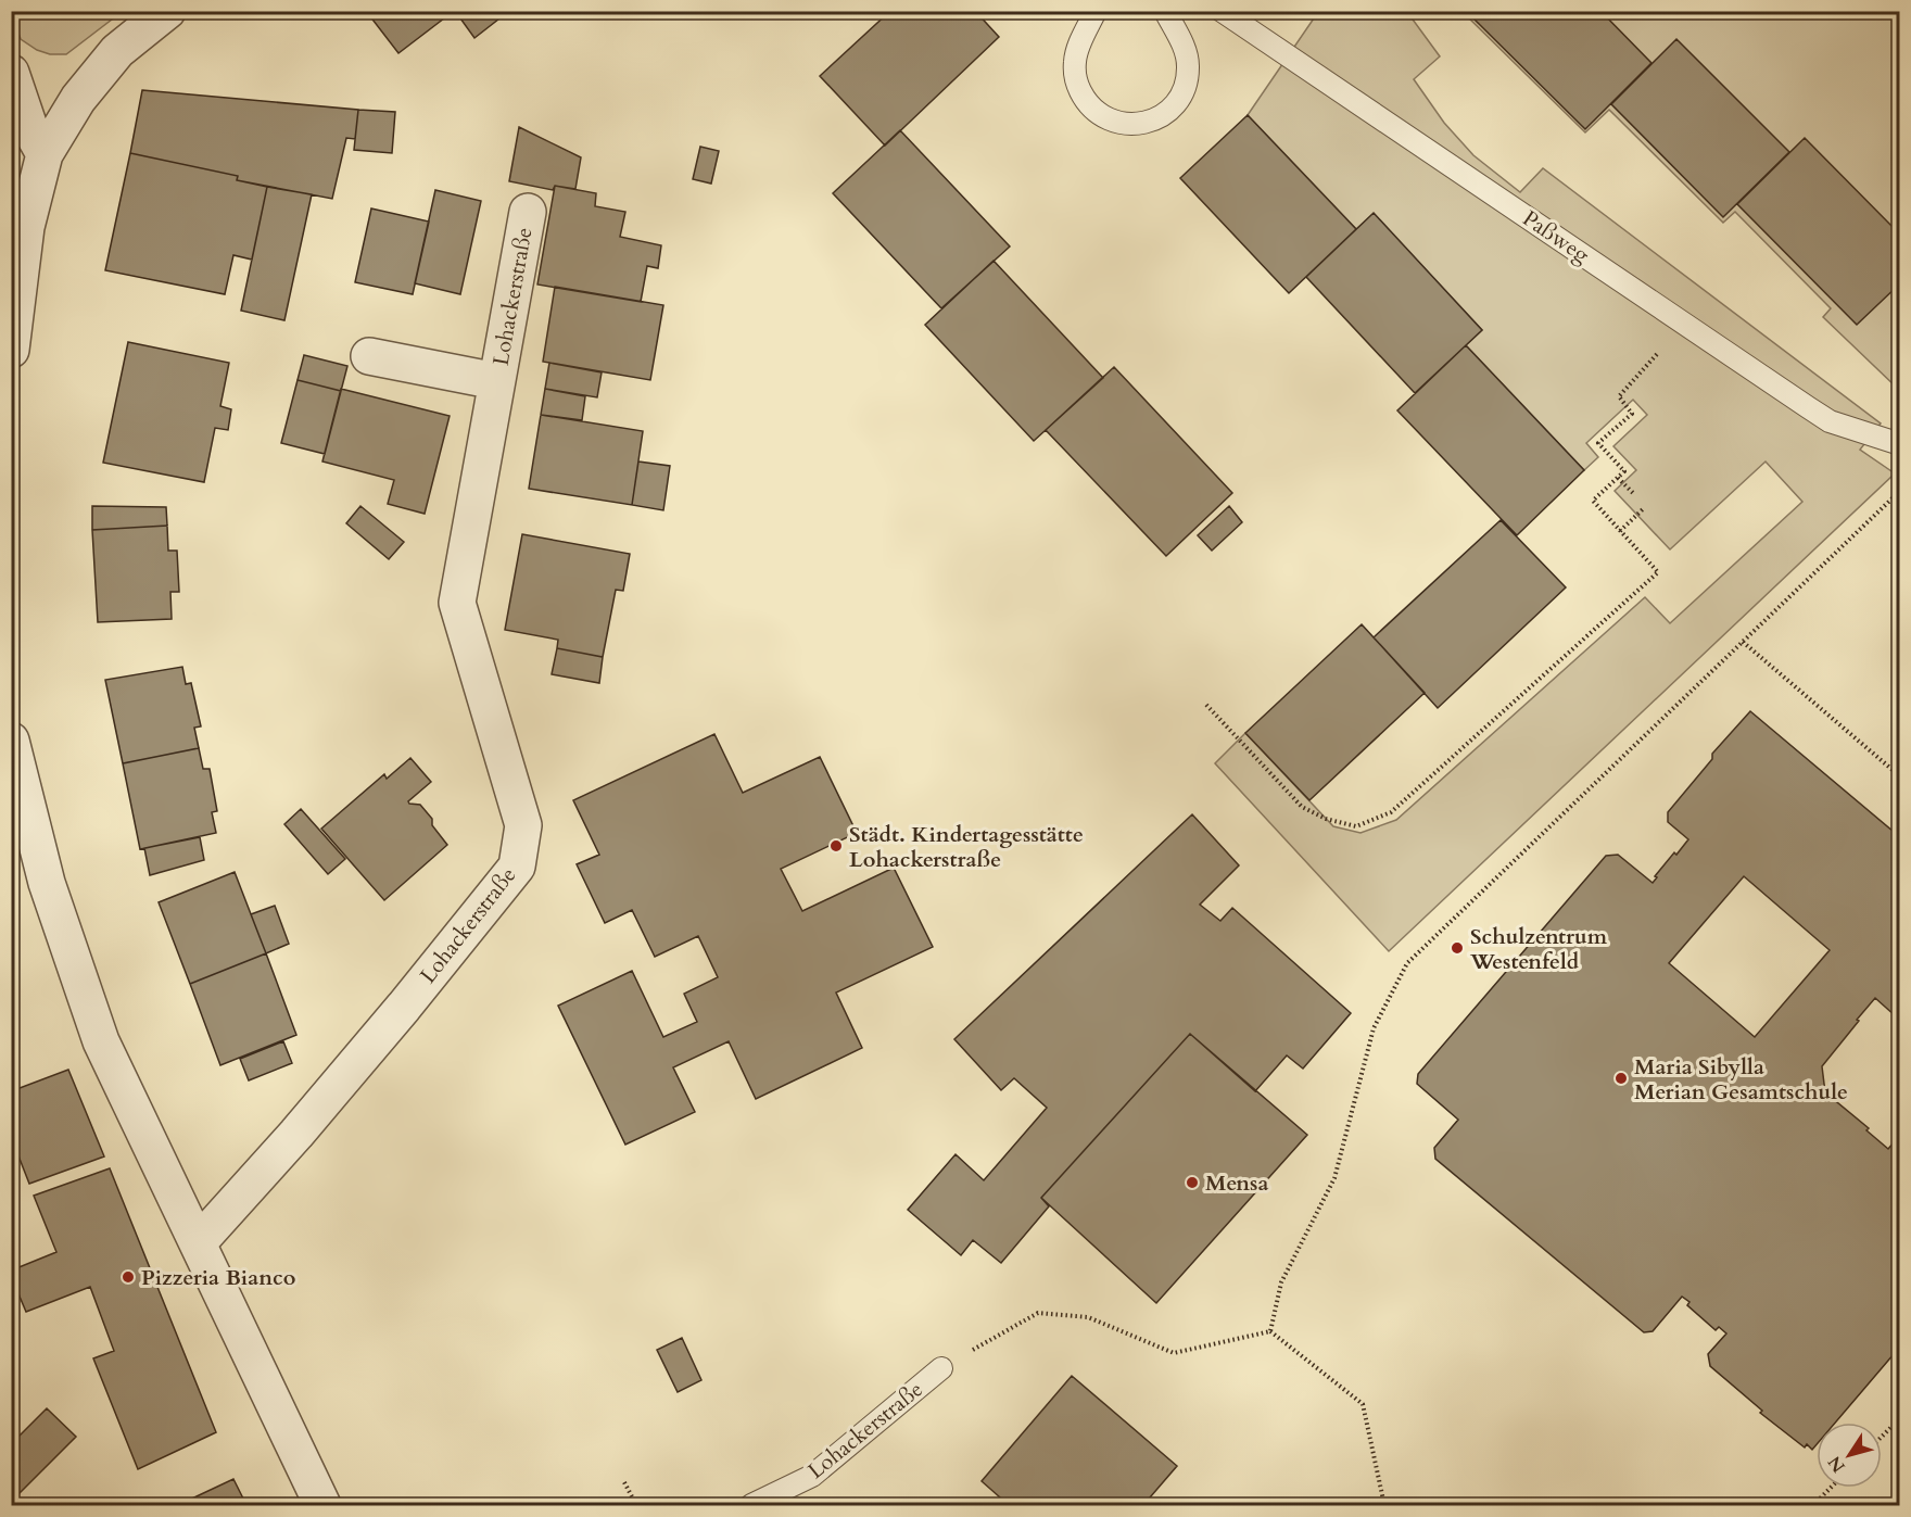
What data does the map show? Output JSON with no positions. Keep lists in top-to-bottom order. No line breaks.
{"streets":{"street":["Lohackerstraße"],"lane":["Paßweg"]},"places":["Städt. Kindertagesstätte Lohackerstraße","Schulzentrum Westenfeld","Maria Sibylla Merian Gesamtschule","Mensa","Pizzeria Bianco"],"north":"bottom left"}
